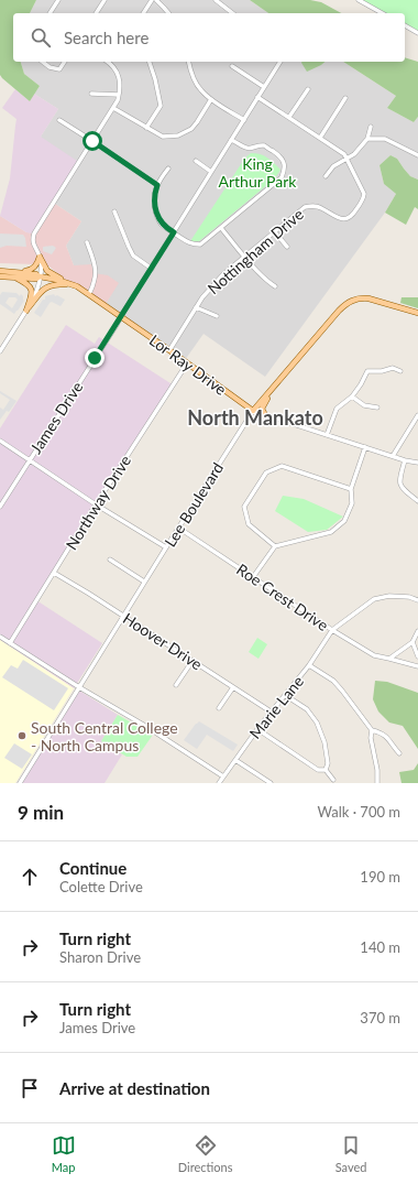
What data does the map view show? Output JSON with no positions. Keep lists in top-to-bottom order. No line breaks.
{"streets":{"main road":["Lor Ray Drive","Lee Boulevard"],"street":["Nottingham Drive","James Drive","Northway Drive","Roe Crest Drive","Hoover Drive","Marie Lane"]},"crossings":[["Nottingham Drive","Lor Ray Drive"],["Nottingham Drive","James Drive"],["Lor Ray Drive","James Drive"],["Lor Ray Drive","Northway Drive"],["Lor Ray Drive","Lee Boulevard"],["Northway Drive","Hoover Drive"],["Lee Boulevard","Roe Crest Drive"],["Lee Boulevard","Hoover Drive"],["Roe Crest Drive","Marie Lane"],["Hoover Drive","Marie Lane"]],"districts":["North Mankato"],"parks":["King Arthur Park"],"places":["South Central College - North Campus"],"page":{"search":"Search here","heading":["9 min","Walk · 700 m"],"list":[["Continue","Colette Drive","190 m"],["Turn right","Sharon Drive","140 m"],["Turn right","James Drive","370 m"],"Arrive at destination"],"nav":["Map","Directions","Saved"]}}
